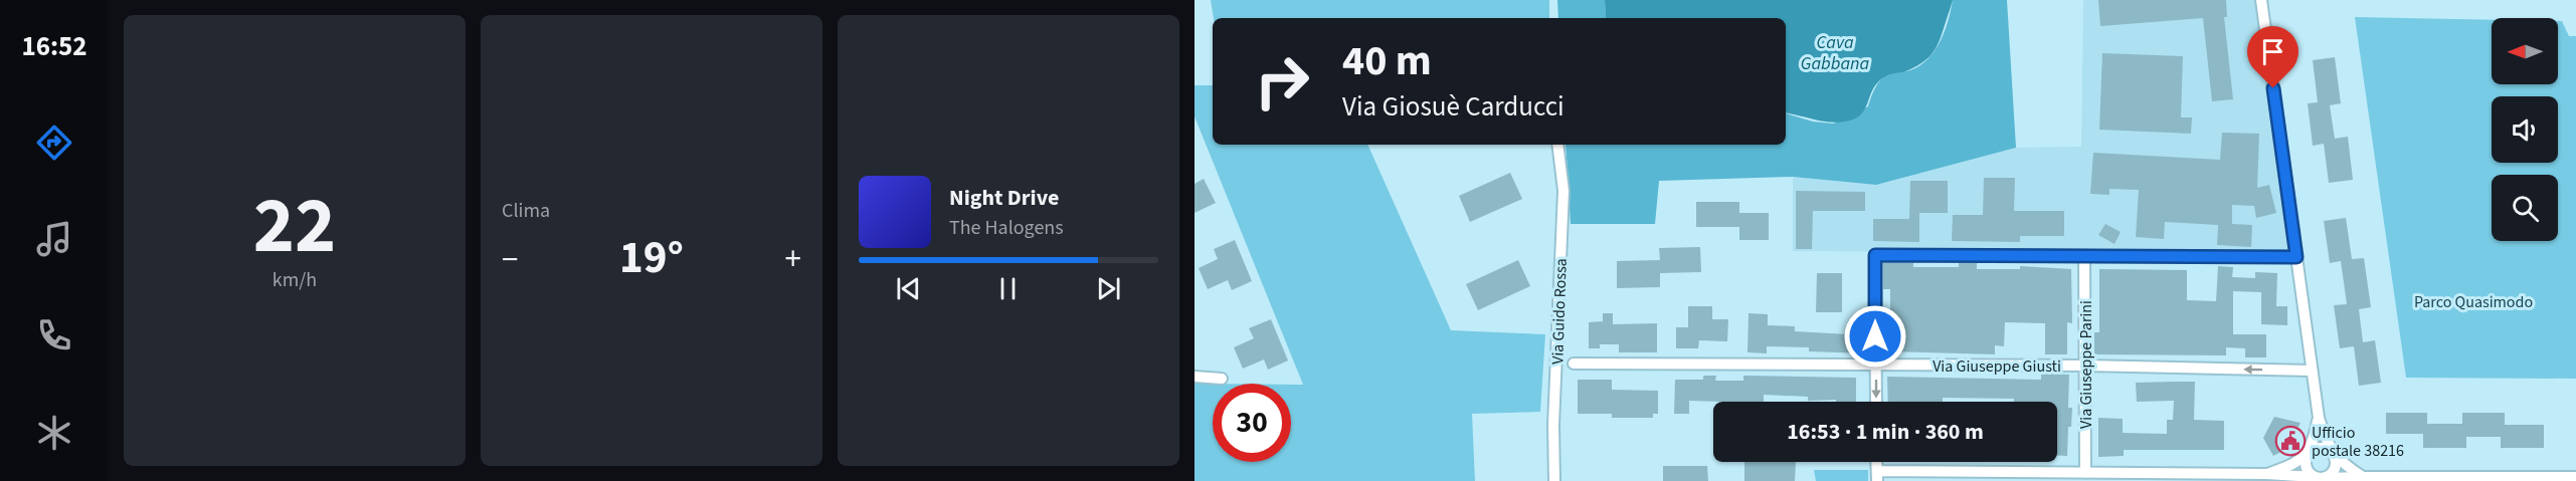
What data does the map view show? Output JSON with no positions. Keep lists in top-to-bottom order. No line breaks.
{"streets":{"street":["Via Guido Rossa","Via Giuseppe Parini","Via Giuseppe Giusti"]},"crossings":[["Via Giuseppe Parini","Via Giuseppe Giusti"]],"water":["Cava Gabbana"],"parks":["Parco Quasimodo"],"places":{"public building":["Ufficio postale 38216"]},"north":"left","page":{"tabs":"16:52","tile":[["22","km/h"],"Clima"],"turn":["40 m","Via Giosuè Carducci"],"song":["Night Drive","The Halogens"],"heat":["−","19°","+"],"limit":"30","trip":"16:53 · 1 min · 360 m"}}
